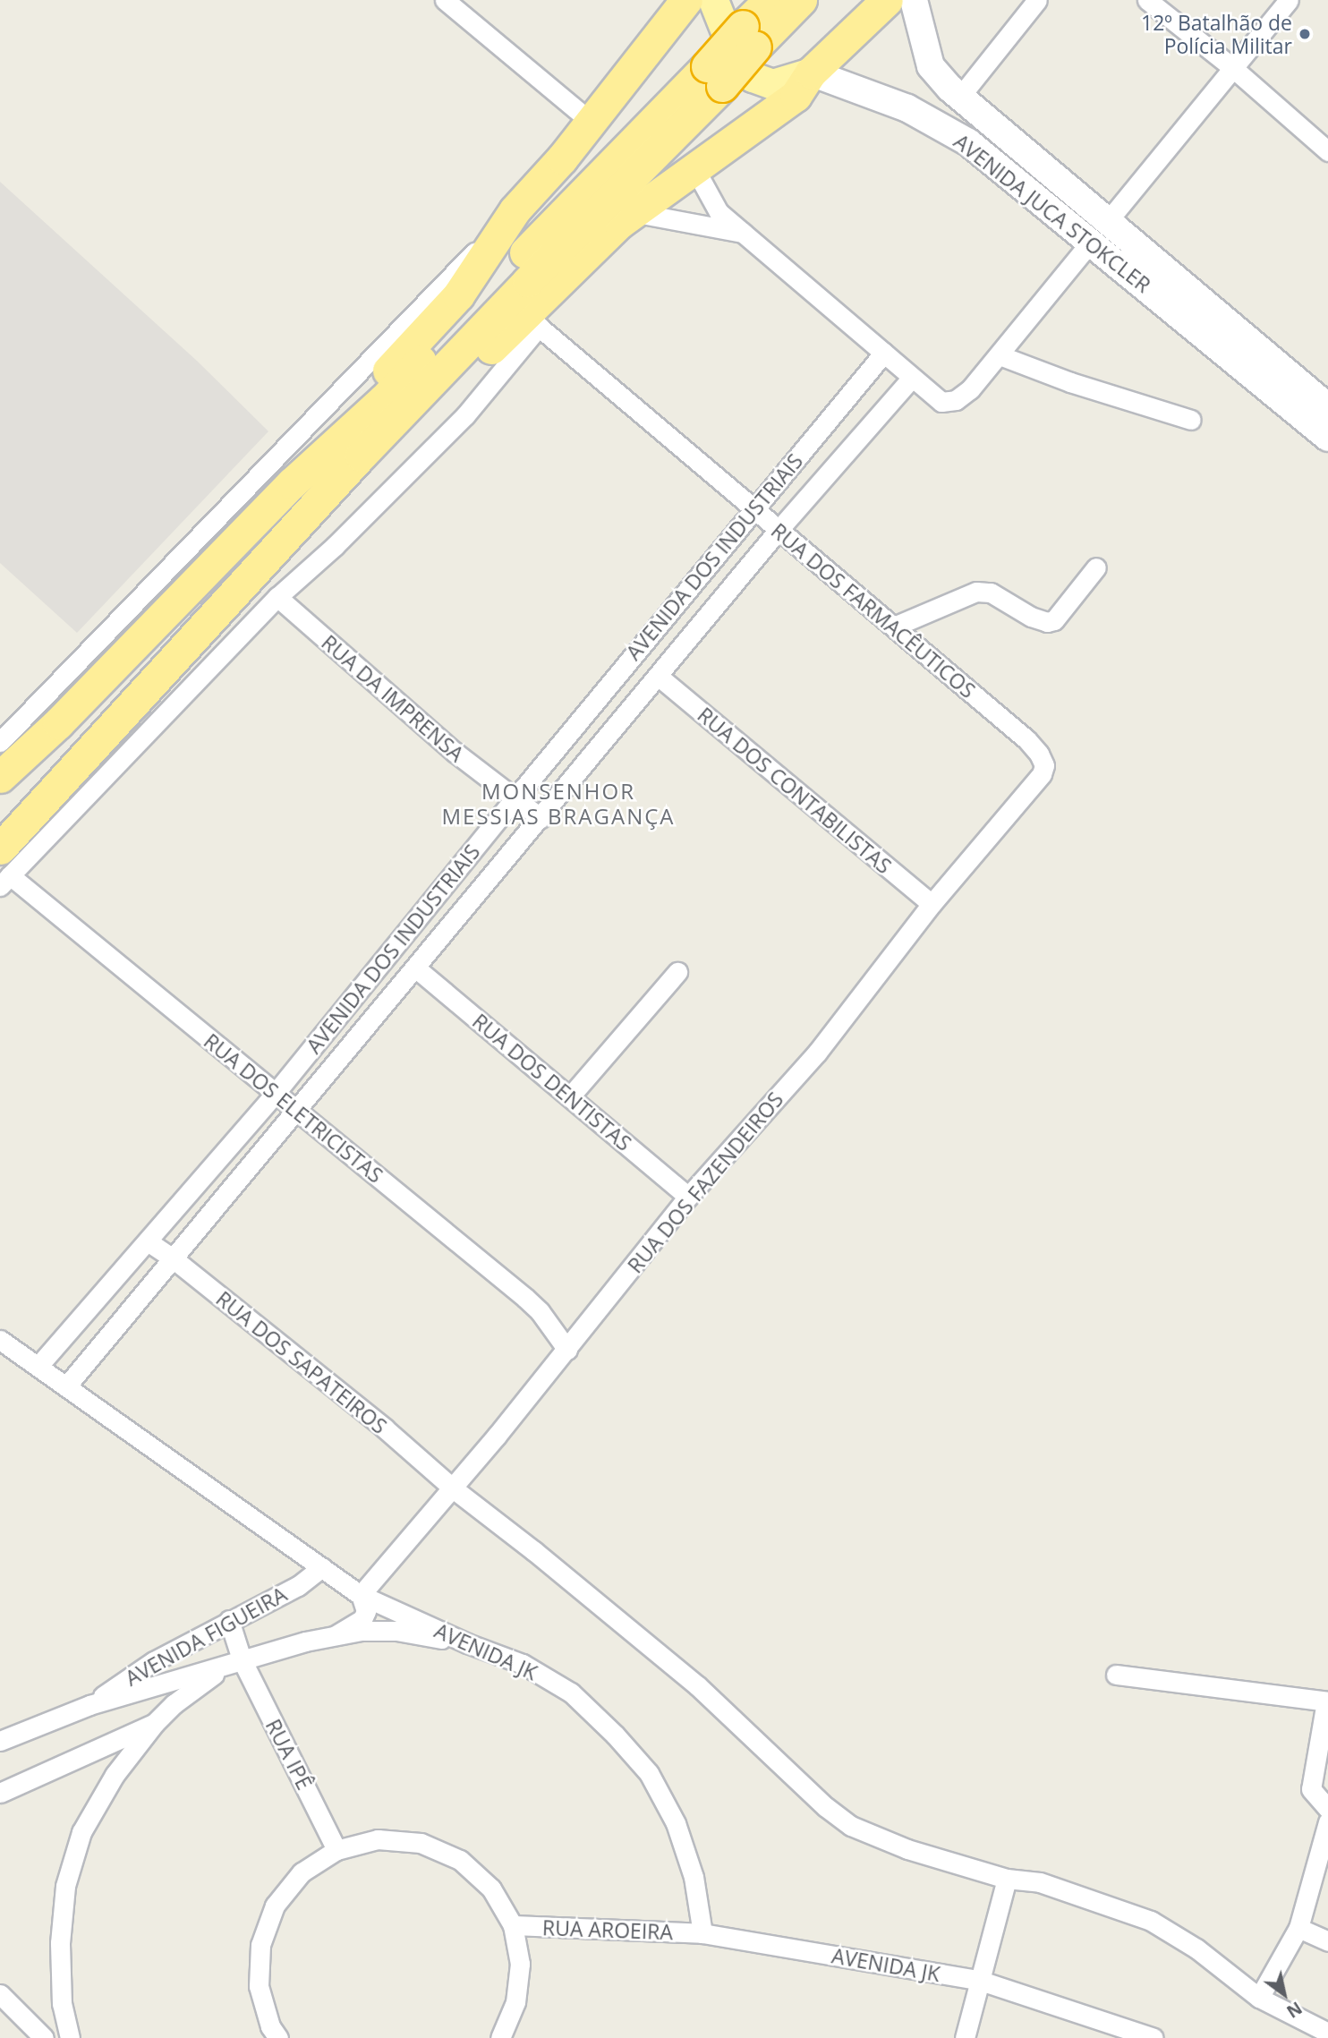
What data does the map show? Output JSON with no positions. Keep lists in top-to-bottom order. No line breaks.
{"streets":{"main road":["AVENIDA JUCA STOKCLER"],"street":["AVENIDA DOS INDUSTRIAIS","RUA DOS FARMACÊUTICOS","RUA DA IMPRENSA","RUA DOS CONTABILISTAS","RUA DOS DENTISTAS","RUA DOS ELETRICISTAS","RUA DOS FAZENDEIROS","RUA DOS SAPATEIROS","AVENIDA FIGUEIRA","AVENIDA JK","RUA IPÊ","RUA AROEIRA"]},"crossings":[["AVENIDA DOS INDUSTRIAIS","RUA DOS FARMACÊUTICOS"],["AVENIDA DOS INDUSTRIAIS","RUA DA IMPRENSA"],["AVENIDA DOS INDUSTRIAIS","RUA DOS CONTABILISTAS"],["AVENIDA DOS INDUSTRIAIS","RUA DOS DENTISTAS"],["AVENIDA DOS INDUSTRIAIS","RUA DOS ELETRICISTAS"],["AVENIDA DOS INDUSTRIAIS","RUA DOS SAPATEIROS"],["AVENIDA DOS INDUSTRIAIS","AVENIDA JK"],["RUA DOS FARMACÊUTICOS","RUA DOS FAZENDEIROS"],["RUA DOS CONTABILISTAS","RUA DOS FAZENDEIROS"],["RUA DOS DENTISTAS","RUA DOS FAZENDEIROS"],["RUA DOS ELETRICISTAS","RUA DOS FAZENDEIROS"],["RUA DOS FAZENDEIROS","RUA DOS SAPATEIROS"],["RUA DOS FAZENDEIROS","AVENIDA JK"],["AVENIDA FIGUEIRA","AVENIDA JK"],["AVENIDA FIGUEIRA","RUA IPÊ"],["AVENIDA JK","RUA AROEIRA"]],"districts":["MONSENHOR MESSIAS BRAGANÇA"],"places":["12º Batalhão de Polícia Militar"],"north":"bottom right"}
